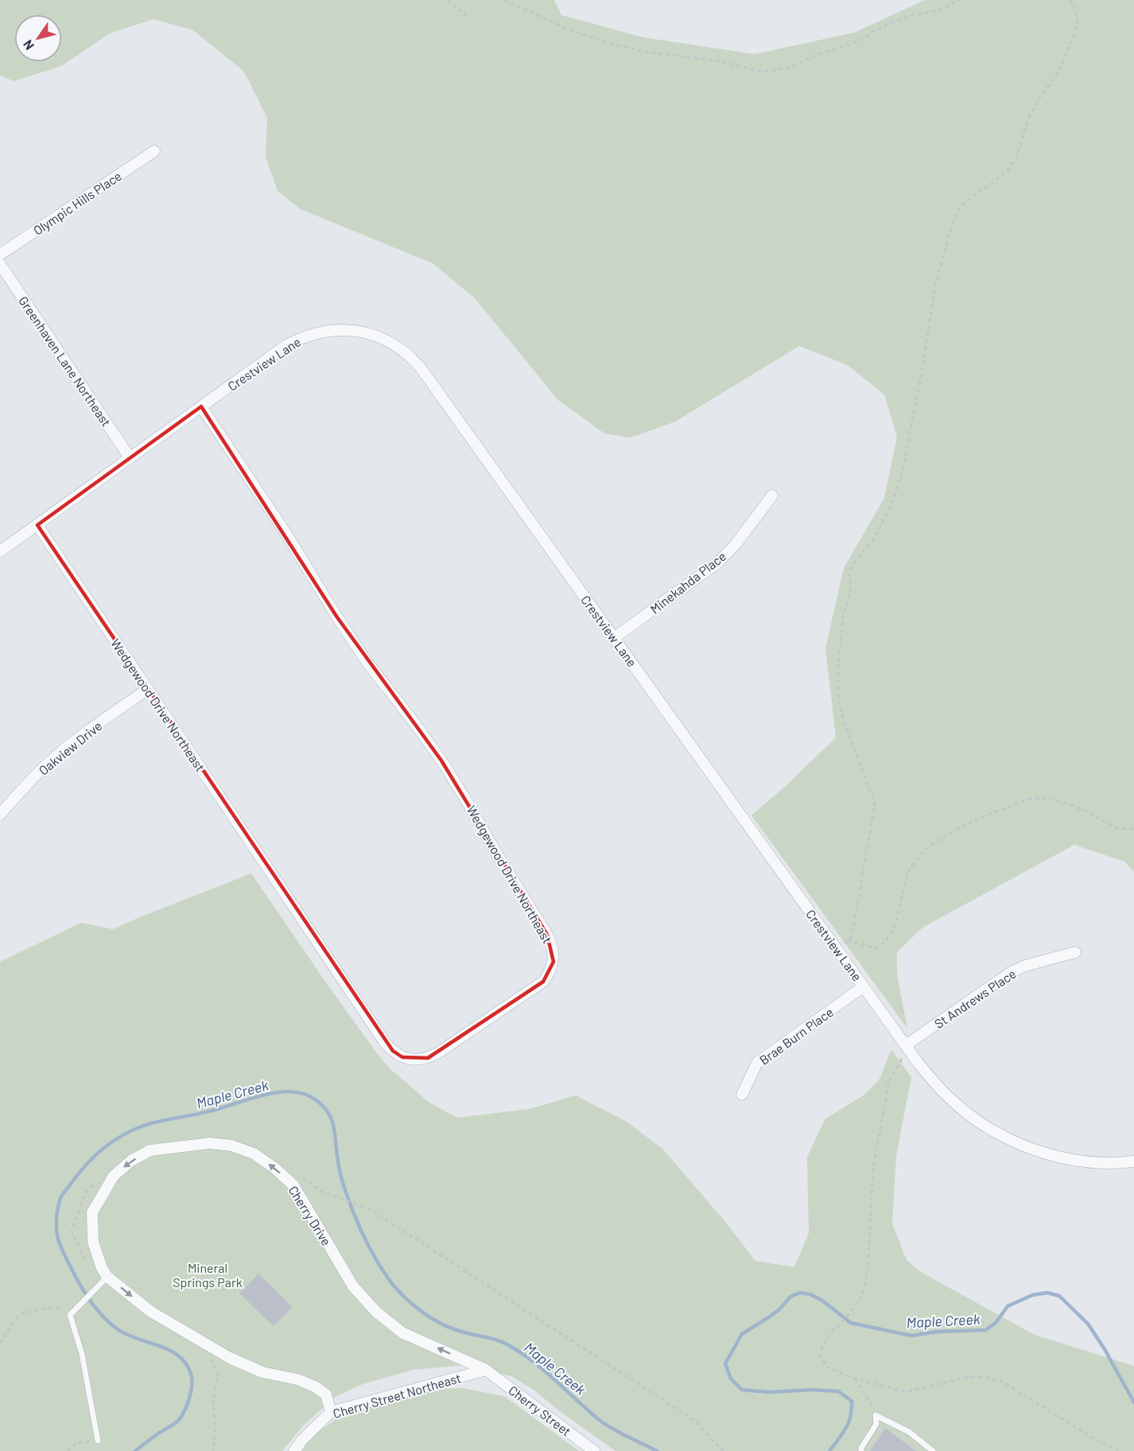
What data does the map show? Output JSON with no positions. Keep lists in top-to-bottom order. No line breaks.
{"streets":{"street":["Olympic Hills Place","Greenhaven Lane Northeast","Crestview Lane","Minekahda Place","Wedgewood Drive Northeast","Oakview Drive","St Andrews Place","Brae Burn Place","Cherry Drive","Cherry Street Northeast","Cherry Street"]},"crossings":[["Greenhaven Lane Northeast","Crestview Lane"],["Crestview Lane","Minekahda Place"],["Crestview Lane","Wedgewood Drive Northeast"],["Crestview Lane","St Andrews Place"],["Crestview Lane","Brae Burn Place"],["Wedgewood Drive Northeast","Oakview Drive"],["Cherry Drive","Cherry Street Northeast"],["Cherry Drive","Cherry Street"],["Cherry Street Northeast","Cherry Street"]],"water":["Maple Creek"],"parks":["Mineral Springs Park"],"north":"bottom left"}
